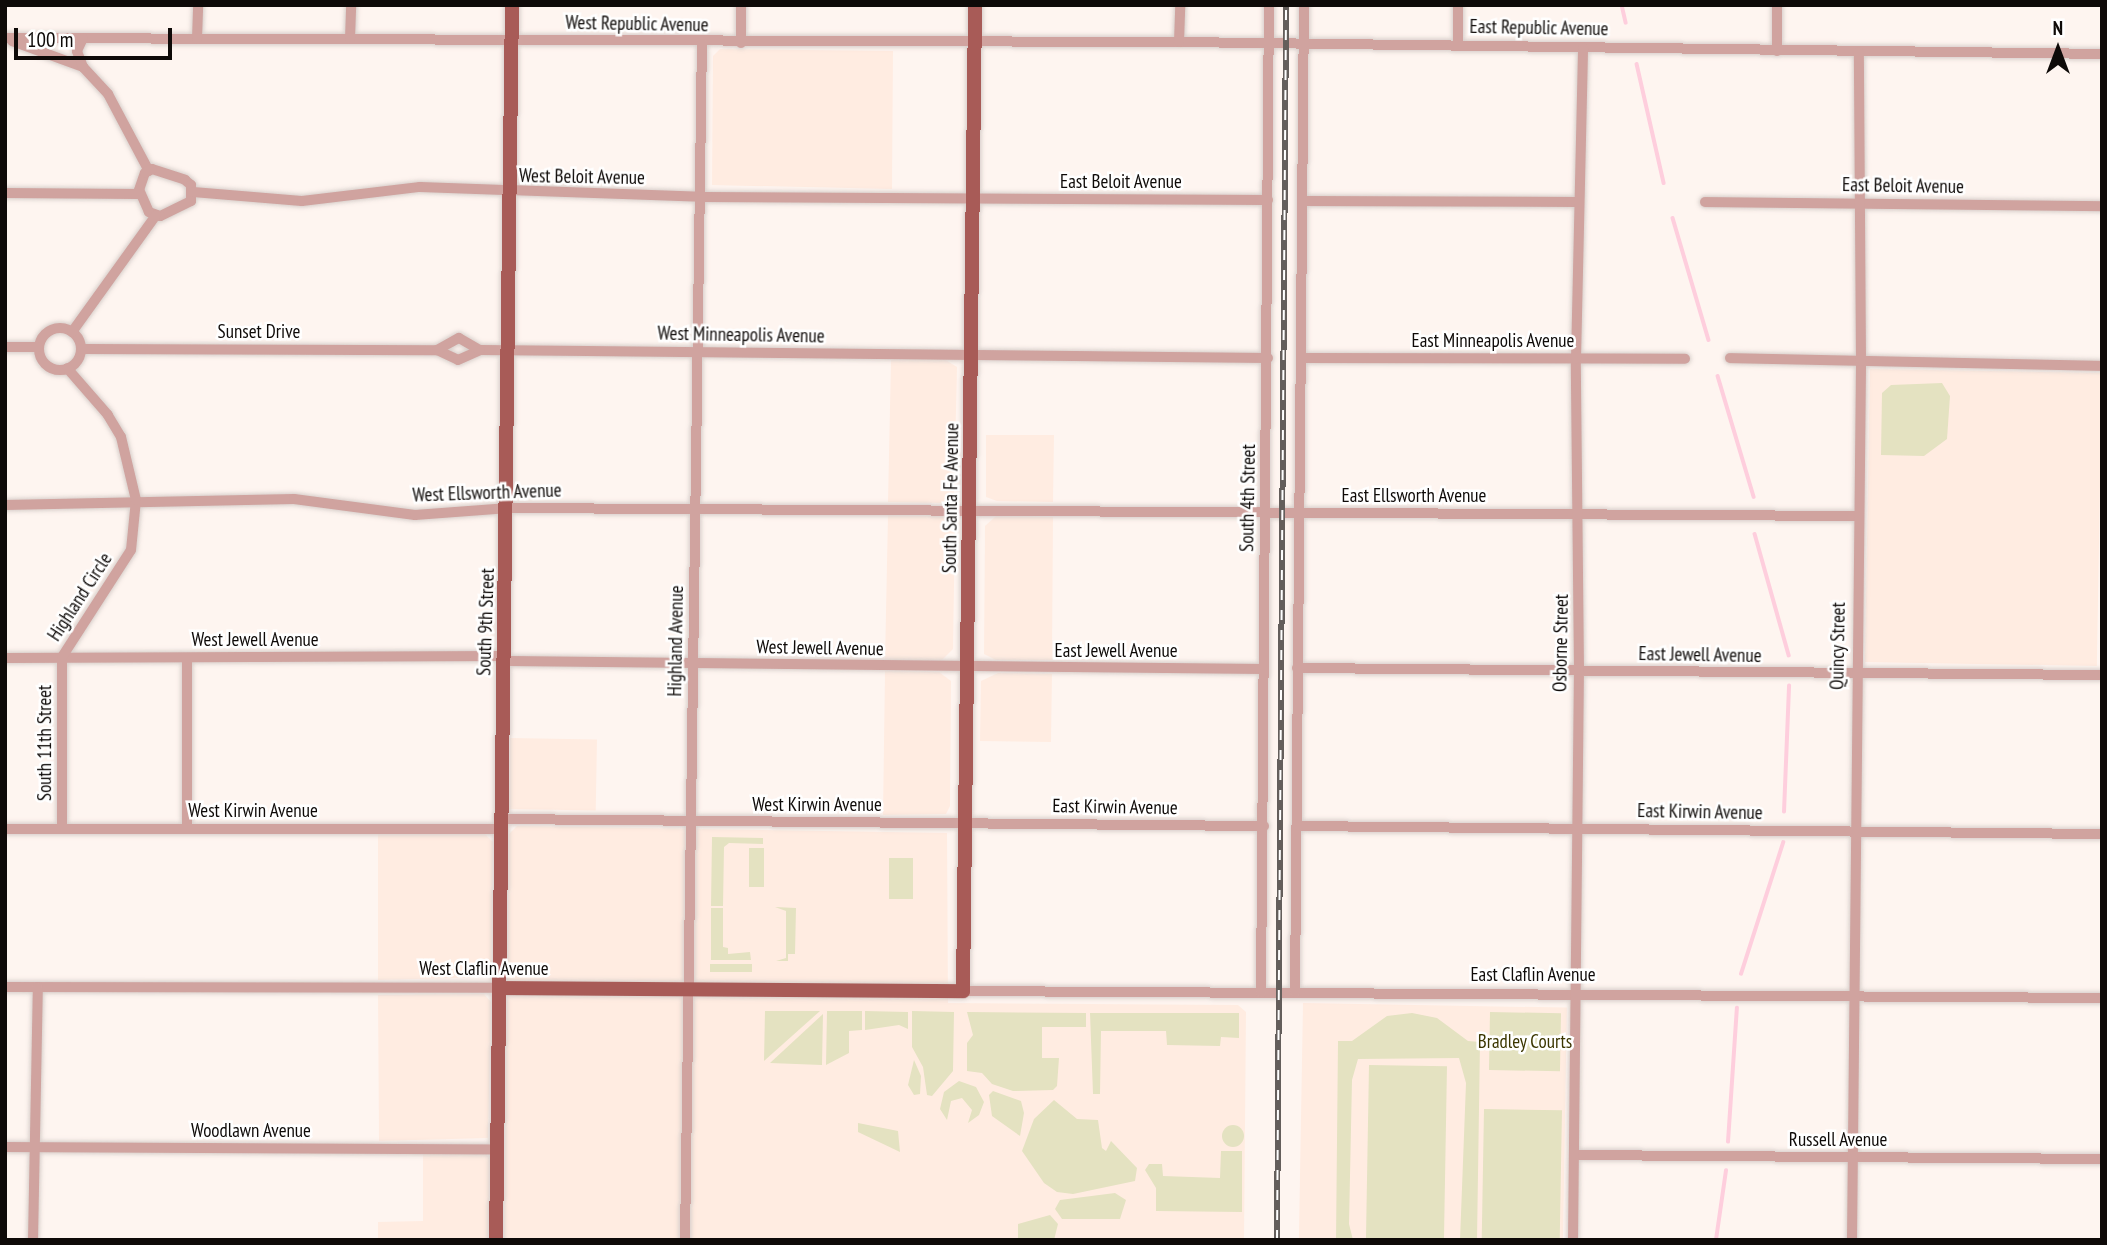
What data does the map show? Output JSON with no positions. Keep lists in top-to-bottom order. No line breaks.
{"streets":{"main road":["South Santa Fe Avenue","South 9th Street","West Claflin Avenue"],"street":["West Republic Avenue","East Republic Avenue","West Beloit Avenue","East Beloit Avenue","Sunset Drive","West Minneapolis Avenue","East Minneapolis Avenue","West Ellsworth Avenue","East Ellsworth Avenue","South 4th Street","Highland Circle","West Jewell Avenue","Highland Avenue","Osborne Street","Quincy Street","East Jewell Avenue","South 11th Street","West Kirwin Avenue","East Kirwin Avenue","East Claflin Avenue","Woodlawn Avenue","Russell Avenue"]},"crossings":[["West Republic Avenue","East Republic Avenue"],["West Republic Avenue","South Santa Fe Avenue"],["West Republic Avenue","South 9th Street"],["West Republic Avenue","Highland Avenue"],["East Republic Avenue","South Santa Fe Avenue"],["East Republic Avenue","South 4th Street"],["East Republic Avenue","Osborne Street"],["East Republic Avenue","Quincy Street"],["West Beloit Avenue","East Beloit Avenue"],["West Beloit Avenue","South Santa Fe Avenue"],["West Beloit Avenue","South 9th Street"],["West Beloit Avenue","Highland Avenue"],["East Beloit Avenue","South Santa Fe Avenue"],["East Beloit Avenue","South 4th Street"],["East Beloit Avenue","Quincy Street"],["Sunset Drive","West Minneapolis Avenue"],["Sunset Drive","Highland Circle"],["Sunset Drive","South 9th Street"],["West Minneapolis Avenue","South Santa Fe Avenue"],["West Minneapolis Avenue","South 9th Street"],["West Minneapolis Avenue","Highland Avenue"],["East Minneapolis Avenue","Osborne Street"],["West Ellsworth Avenue","East Ellsworth Avenue"],["West Ellsworth Avenue","South Santa Fe Avenue"],["West Ellsworth Avenue","Highland Circle"],["West Ellsworth Avenue","South 9th Street"],["West Ellsworth Avenue","Highland Avenue"],["East Ellsworth Avenue","South Santa Fe Avenue"],["East Ellsworth Avenue","South 4th Street"],["East Ellsworth Avenue","Osborne Street"],["East Ellsworth Avenue","Quincy Street"],["South Santa Fe Avenue","West Jewell Avenue"],["South Santa Fe Avenue","East Jewell Avenue"],["South Santa Fe Avenue","West Kirwin Avenue"],["South Santa Fe Avenue","East Kirwin Avenue"],["South Santa Fe Avenue","West Claflin Avenue"],["South Santa Fe Avenue","East Claflin Avenue"],["South 4th Street","East Jewell Avenue"],["South 4th Street","East Kirwin Avenue"],["South 4th Street","East Claflin Avenue"],["Highland Circle","West Jewell Avenue"],["Highland Circle","South 11th Street"],["South 9th Street","West Jewell Avenue"],["South 9th Street","West Kirwin Avenue"],["South 9th Street","West Claflin Avenue"],["South 9th Street","Woodlawn Avenue"],["West Jewell Avenue","Highland Avenue"],["West Jewell Avenue","East Jewell Avenue"],["West Jewell Avenue","South 11th Street"],["Highland Avenue","West Kirwin Avenue"],["Highland Avenue","West Claflin Avenue"],["Osborne Street","East Jewell Avenue"],["Osborne Street","East Kirwin Avenue"],["Osborne Street","East Claflin Avenue"],["Osborne Street","Russell Avenue"],["Quincy Street","East Jewell Avenue"],["Quincy Street","East Kirwin Avenue"],["Quincy Street","East Claflin Avenue"],["Quincy Street","Russell Avenue"],["South 11th Street","West Kirwin Avenue"],["West Kirwin Avenue","East Kirwin Avenue"],["West Claflin Avenue","East Claflin Avenue"]],"parks":["Bradley Courts"],"scale_bar":"100 m","north":"top"}
